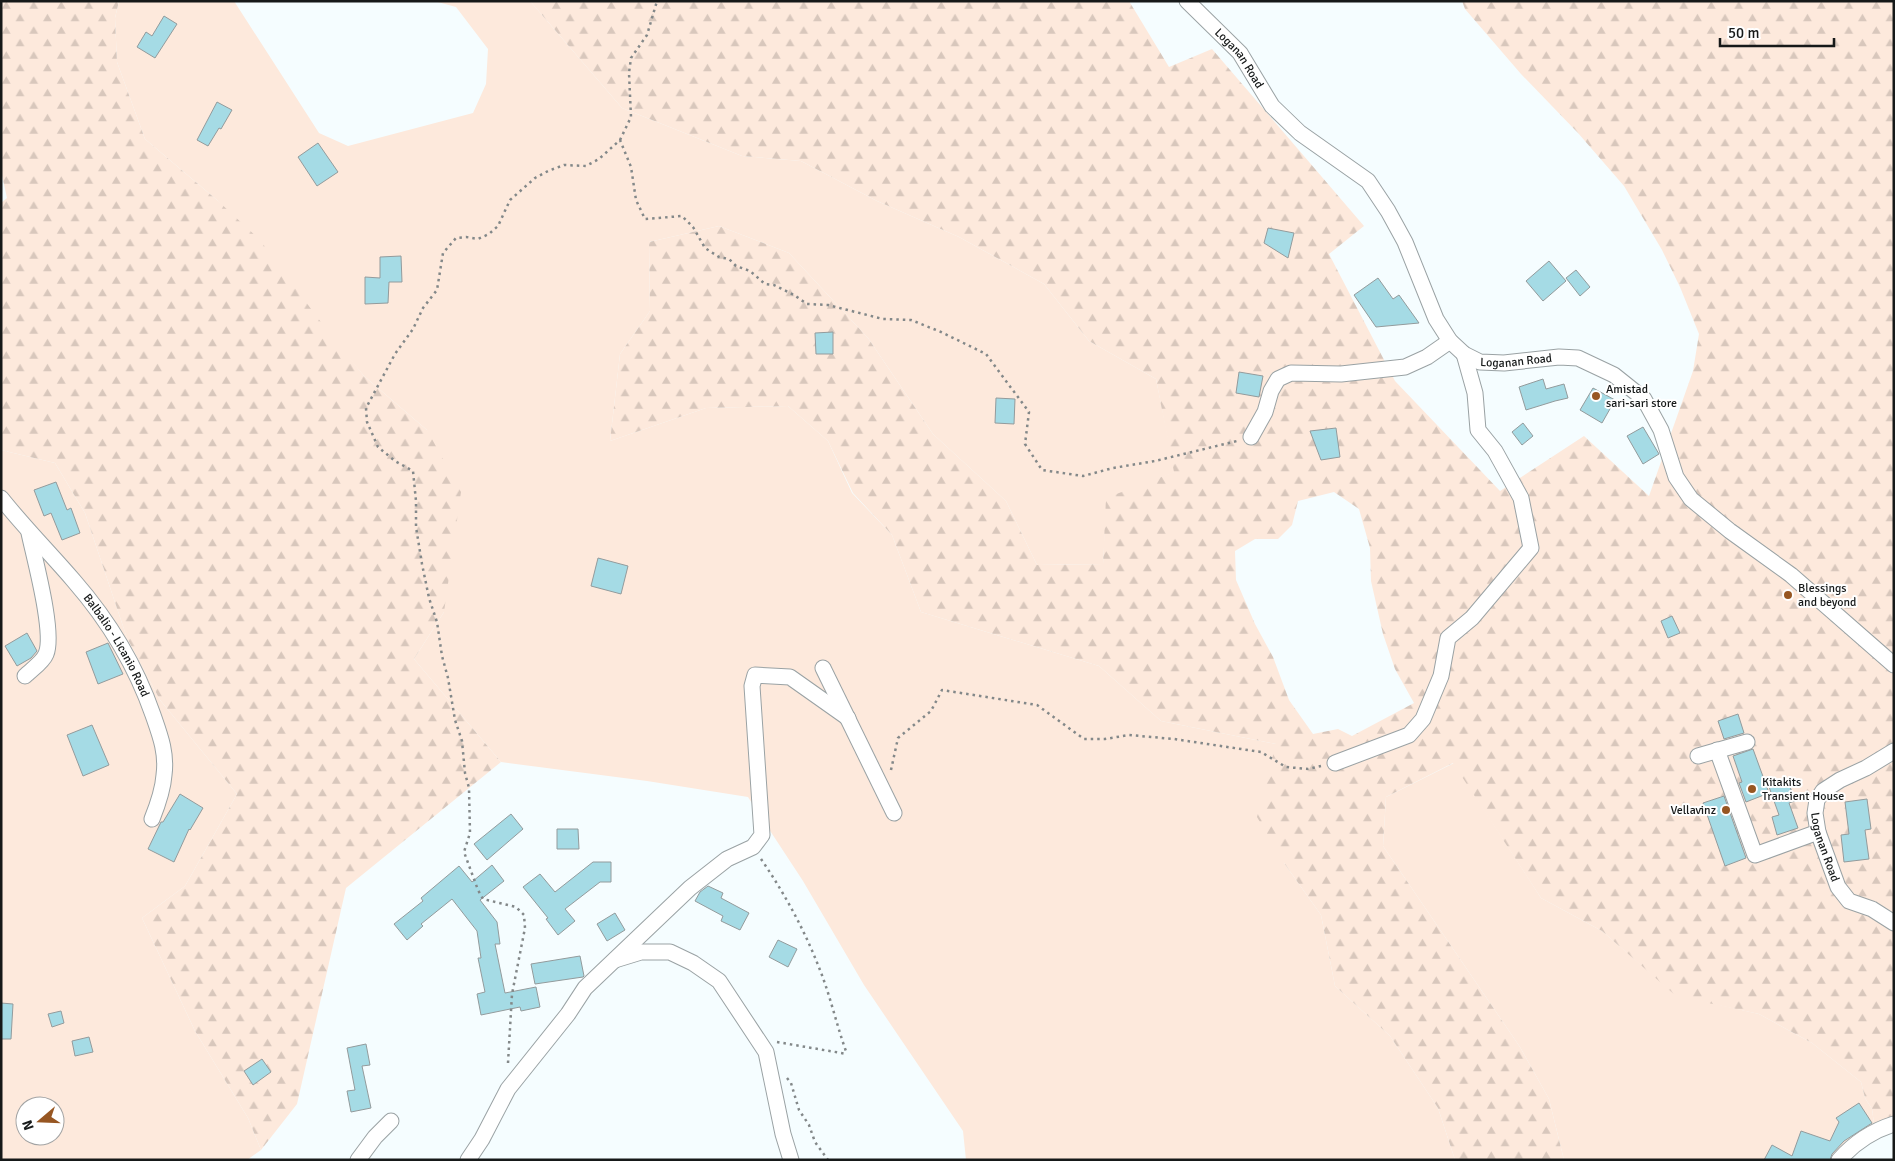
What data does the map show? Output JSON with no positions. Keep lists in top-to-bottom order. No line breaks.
{"streets":{"street":["Loganan Road","Balbalio - Licanio Road"]},"places":["Amistad sari-sari store","Blessings and beyond","Kitakits Transient House","Vellavinz"],"scale_bar":"50 m","north":"left"}
